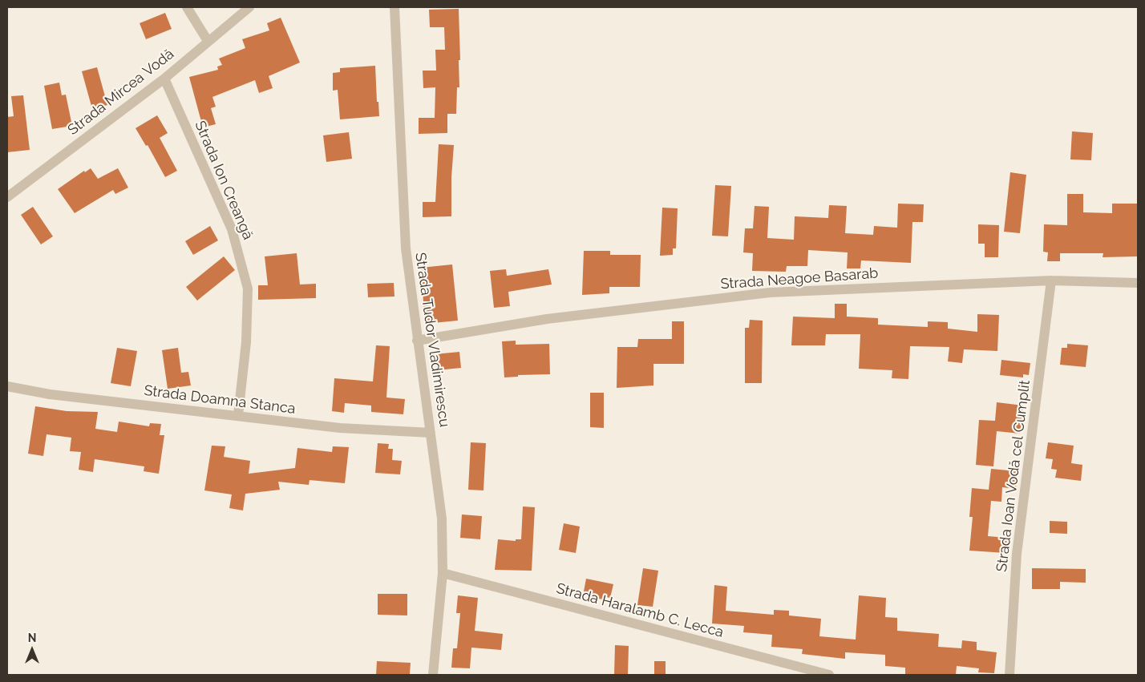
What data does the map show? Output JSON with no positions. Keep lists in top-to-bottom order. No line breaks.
{"streets":{"street":["Strada Mircea Vodă","Strada Ion Creangă","Strada Neagoe Basarab","Strada Tudor Vladimirescu","Strada Doamna Stanca","Strada Ioan Vodă cel Cumplit","Strada Haralamb C. Lecca"]},"crossings":[["Strada Mircea Vodă","Strada Ion Creangă"],["Strada Ion Creangă","Strada Doamna Stanca"],["Strada Neagoe Basarab","Strada Tudor Vladimirescu"],["Strada Neagoe Basarab","Strada Ioan Vodă cel Cumplit"],["Strada Tudor Vladimirescu","Strada Doamna Stanca"],["Strada Tudor Vladimirescu","Strada Haralamb C. Lecca"]],"north":"top"}
